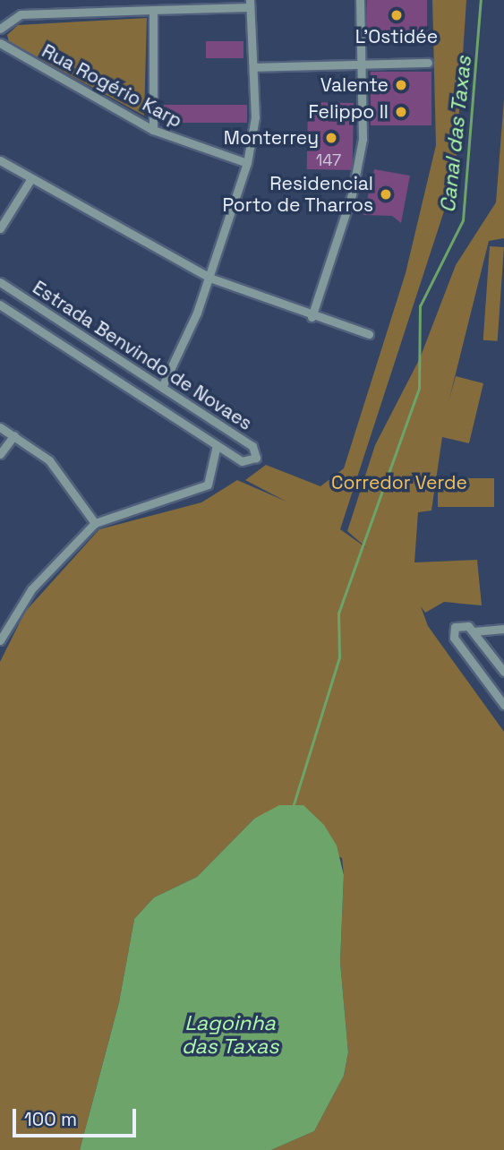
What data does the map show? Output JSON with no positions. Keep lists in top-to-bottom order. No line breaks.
{"streets":{"street":["Rua Rogério Karp","Estrada Benvindo de Novaes"]},"water":["Canal das Taxas","Lagoinha das Taxas"],"parks":["Corredor Verde"],"places":["L'Ostidée","Valente","Felippo II","Monterrey","Residencial Porto de Tharros"],"house_numbers":["147"],"scale_bar":"100 m"}
